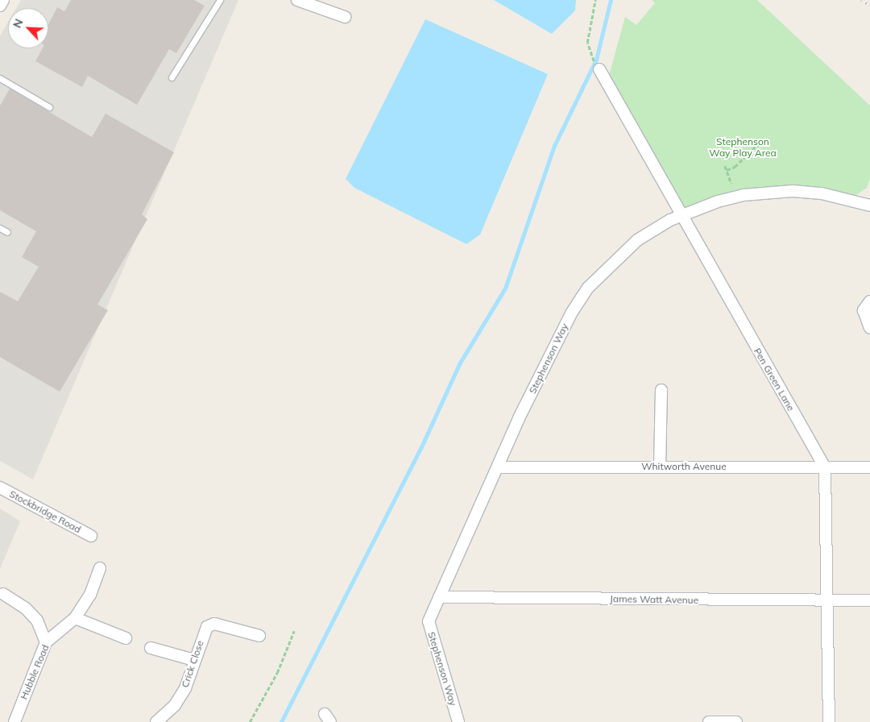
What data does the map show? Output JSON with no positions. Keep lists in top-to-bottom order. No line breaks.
{"streets":{"street":["Stephenson Way","Pen Green Lane","Whitworth Avenue","Stockbridge Road","James Watt Avenue","Crick Close","Hubble Road"]},"crossings":[["Stephenson Way","Pen Green Lane"],["Stephenson Way","Whitworth Avenue"],["Stephenson Way","James Watt Avenue"],["Pen Green Lane","Whitworth Avenue"],["Pen Green Lane","James Watt Avenue"]],"parks":["Stephenson Way Play Area"],"north":"top left"}
